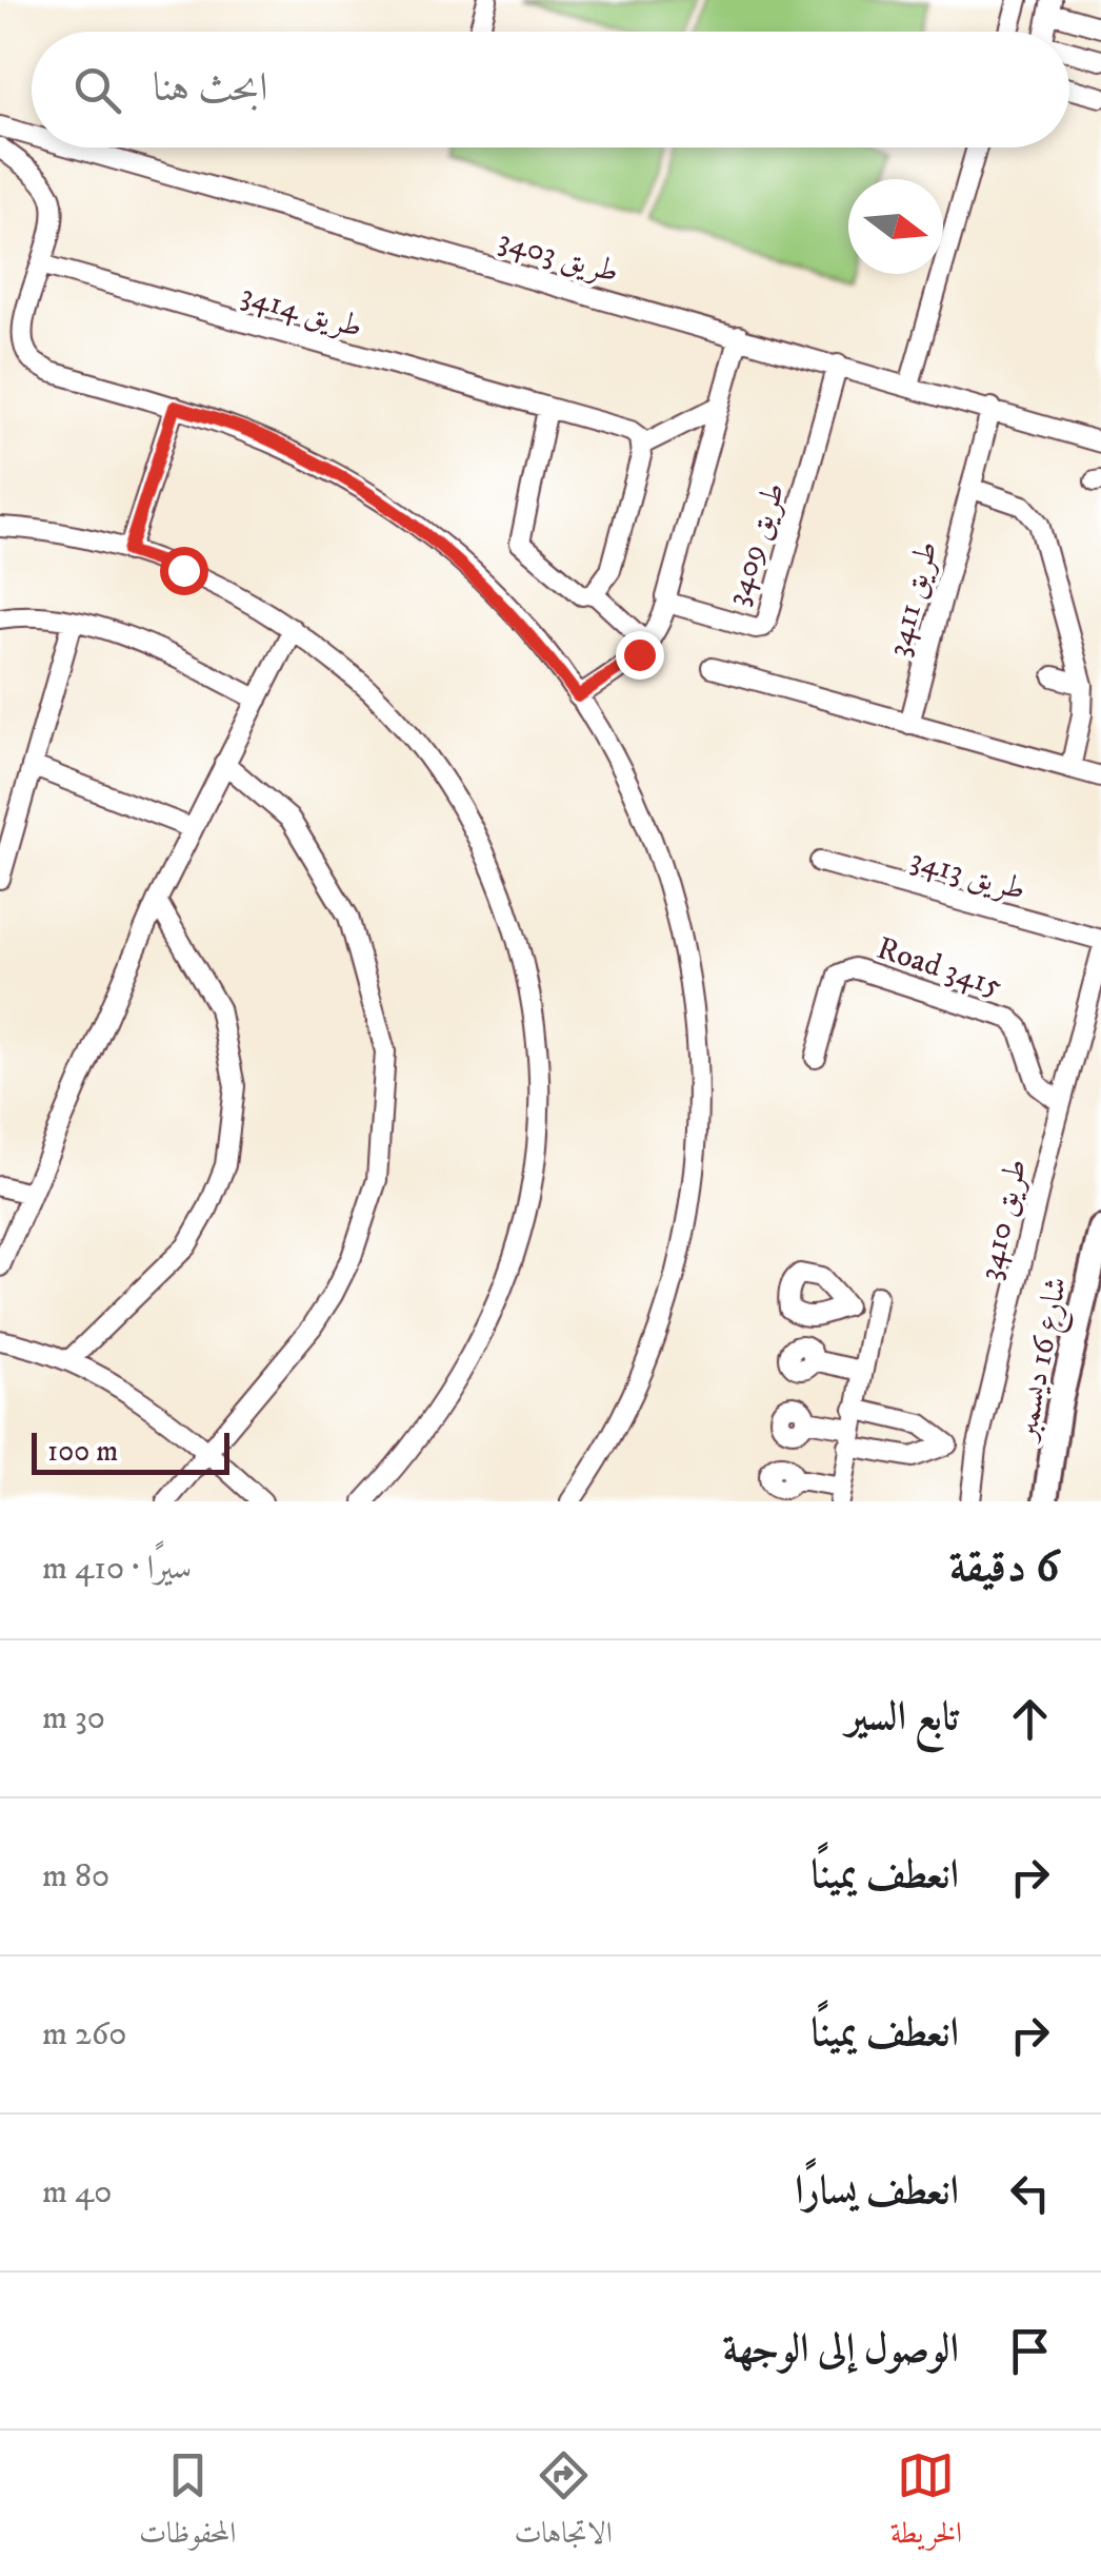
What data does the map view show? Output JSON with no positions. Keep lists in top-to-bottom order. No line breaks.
{"streets":{"main road":["شارع 16 ديسمبر"],"street":["طريق 3403","طريق 3414","طريق 3409","طريق 3411","طريق 3413","Road 3415","طريق 3410"]},"crossings":[["طريق 3403","طريق 3409"],["طريق 3403","طريق 3411"],["Road 3415","طريق 3410"]],"scale_bar":"100 m","north":"right","page":{"search":"ابحث هنا","scale":"100 m","heading":["6 دقيقة","سيرًا · 410 m"],"list":[["تابع السير","30 m"],["انعطف يمينًا","80 m"],["انعطف يمينًا","260 m"],["انعطف يسارًا","40 m"],"الوصول إلى الوجهة"],"nav":["الخريطة","الاتجاهات","المحفوظات"]}}
